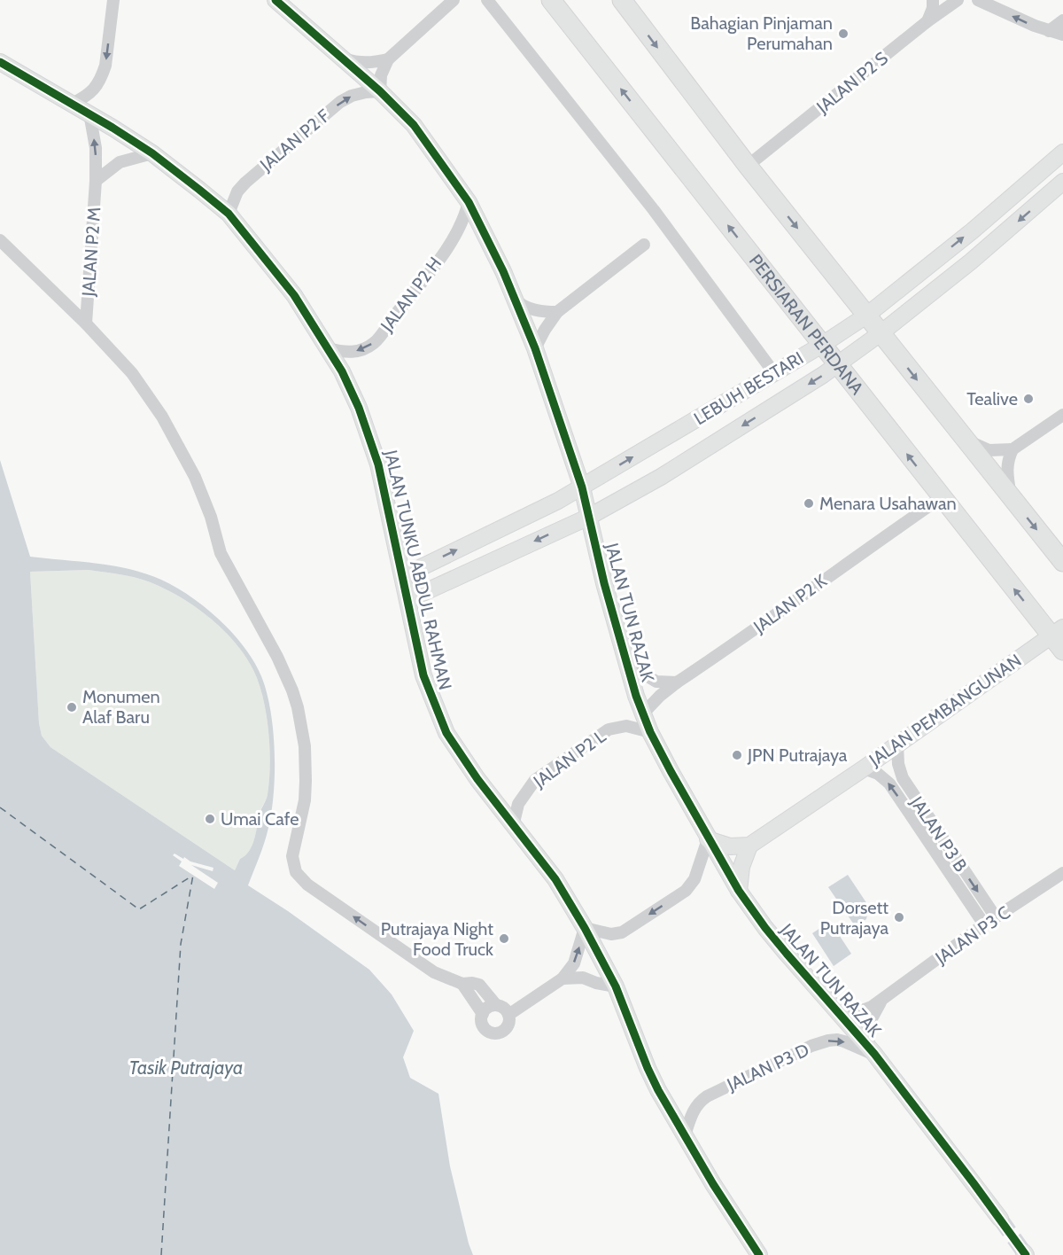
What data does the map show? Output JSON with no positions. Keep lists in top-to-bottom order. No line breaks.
{"streets":{"main road":["PERSIARAN PERDANA"],"street":["JALAN P2 S","JALAN P2 F","JALAN P2 M","JALAN P2 H","LEBUH BESTARI","JALAN TUNKU ABDUL RAHMAN","JALAN P2 K","JALAN TUN RAZAK","JALAN PEMBANGUNAN","JALAN P2 L","JALAN P3 B","JALAN P3 C","JALAN P3 D"]},"crossings":[["JALAN P2 F","JALAN TUNKU ABDUL RAHMAN"],["JALAN P2 F","JALAN TUN RAZAK"],["JALAN P2 M","JALAN TUNKU ABDUL RAHMAN"],["JALAN P2 H","JALAN TUNKU ABDUL RAHMAN"],["JALAN P2 H","JALAN TUN RAZAK"],["PERSIARAN PERDANA","LEBUH BESTARI"],["PERSIARAN PERDANA","JALAN P2 K"],["PERSIARAN PERDANA","JALAN PEMBANGUNAN"],["LEBUH BESTARI","JALAN TUNKU ABDUL RAHMAN"],["LEBUH BESTARI","JALAN TUN RAZAK"],["JALAN TUNKU ABDUL RAHMAN","JALAN P2 L"],["JALAN TUNKU ABDUL RAHMAN","JALAN P3 D"],["JALAN P2 K","JALAN TUN RAZAK"],["JALAN TUN RAZAK","JALAN P2 L"],["JALAN TUN RAZAK","JALAN P3 C"],["JALAN TUN RAZAK","JALAN P3 D"],["JALAN PEMBANGUNAN","JALAN P3 B"],["JALAN P3 B","JALAN P3 C"],["JALAN P3 C","JALAN P3 D"]],"one_way":["JALAN P2 F","JALAN P2 H","JALAN P3 D"],"water":["Tasik Putrajaya"],"places":["Bahagian Pinjaman Perumahan","Tealive","Menara Usahawan","Monumen Alaf Baru","JPN Putrajaya","Umai Cafe","Dorsett Putrajaya","Putrajaya Night Food Truck"]}
